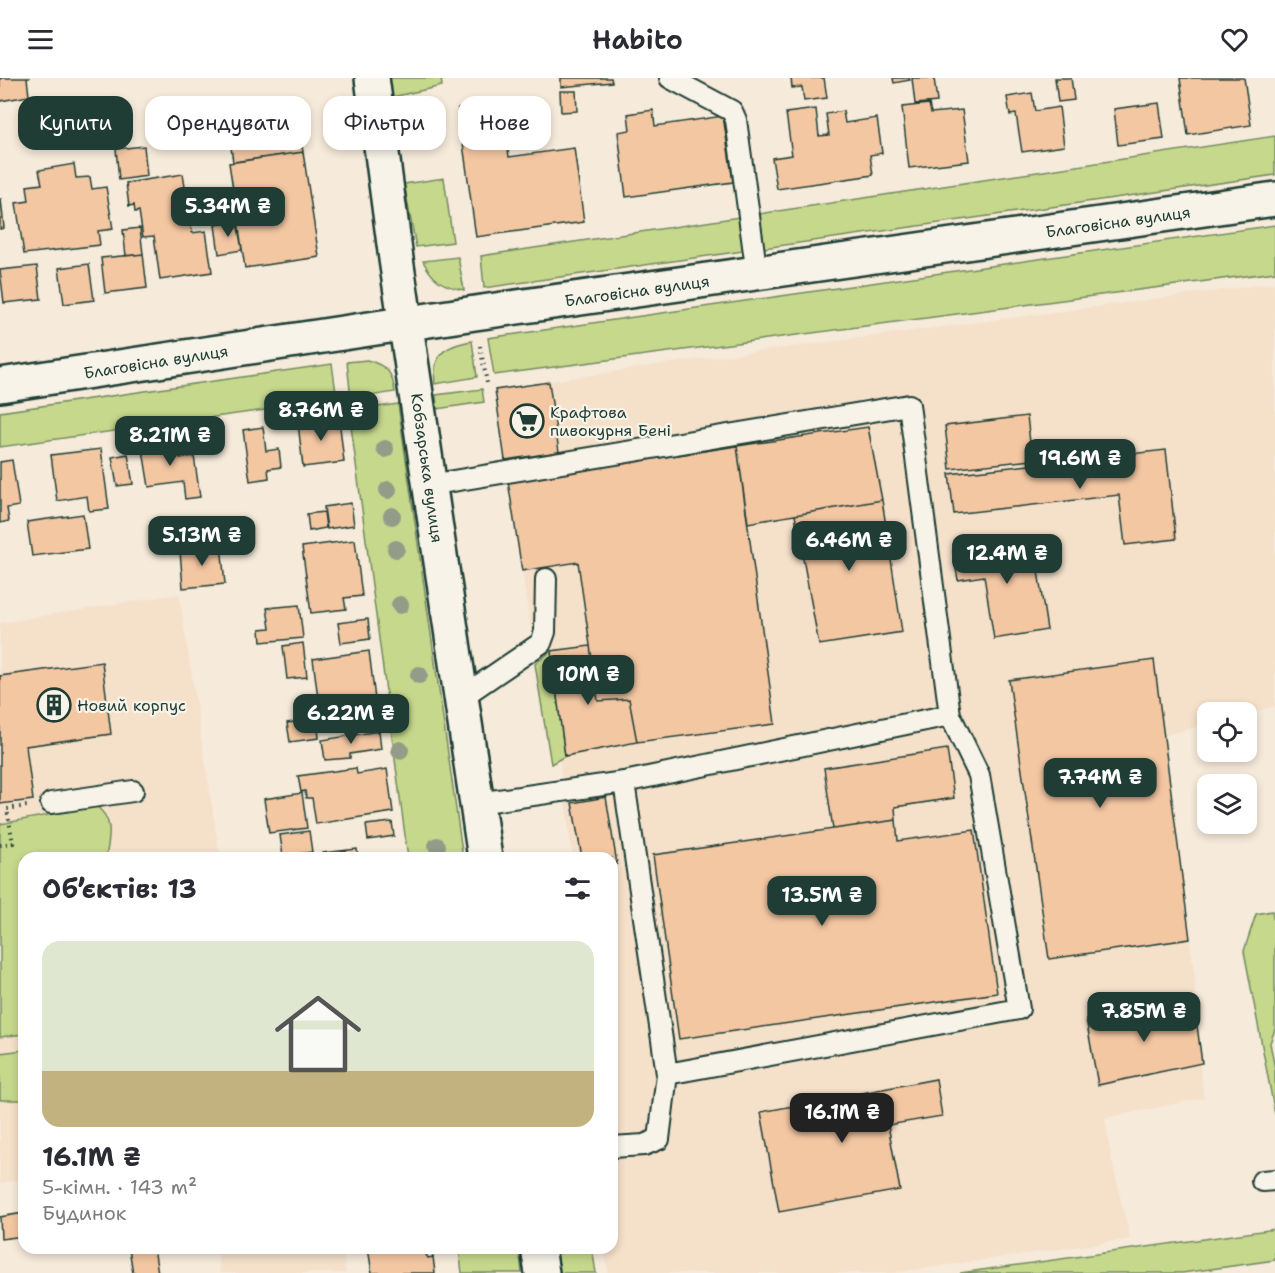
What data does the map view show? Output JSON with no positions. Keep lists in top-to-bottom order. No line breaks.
{"streets":{"main road":["Благовісна вулиця","Кобзарська вулиця"]},"crossings":[["Благовісна вулиця","Кобзарська вулиця"]],"places":{"supermarket":["Крафтова пивокурня Бені"],"building":["Новий корпус"]},"page":{"header":"Habito","chip":["Купити","Орендувати","Фільтри","Нове"],"price":["5.34M ₴","8.76M ₴","8.21M ₴","19.6M ₴","5.13M ₴","6.46M ₴","12.4M ₴","10M ₴","6.22M ₴","7.74M ₴","13.5M ₴","7.85M ₴","16.1M ₴"],"heading":"Об’єктів: 13","list":[{"name":"16.1M ₴","note":"5-кімн. · 143 m² · Будинок"}]}}
